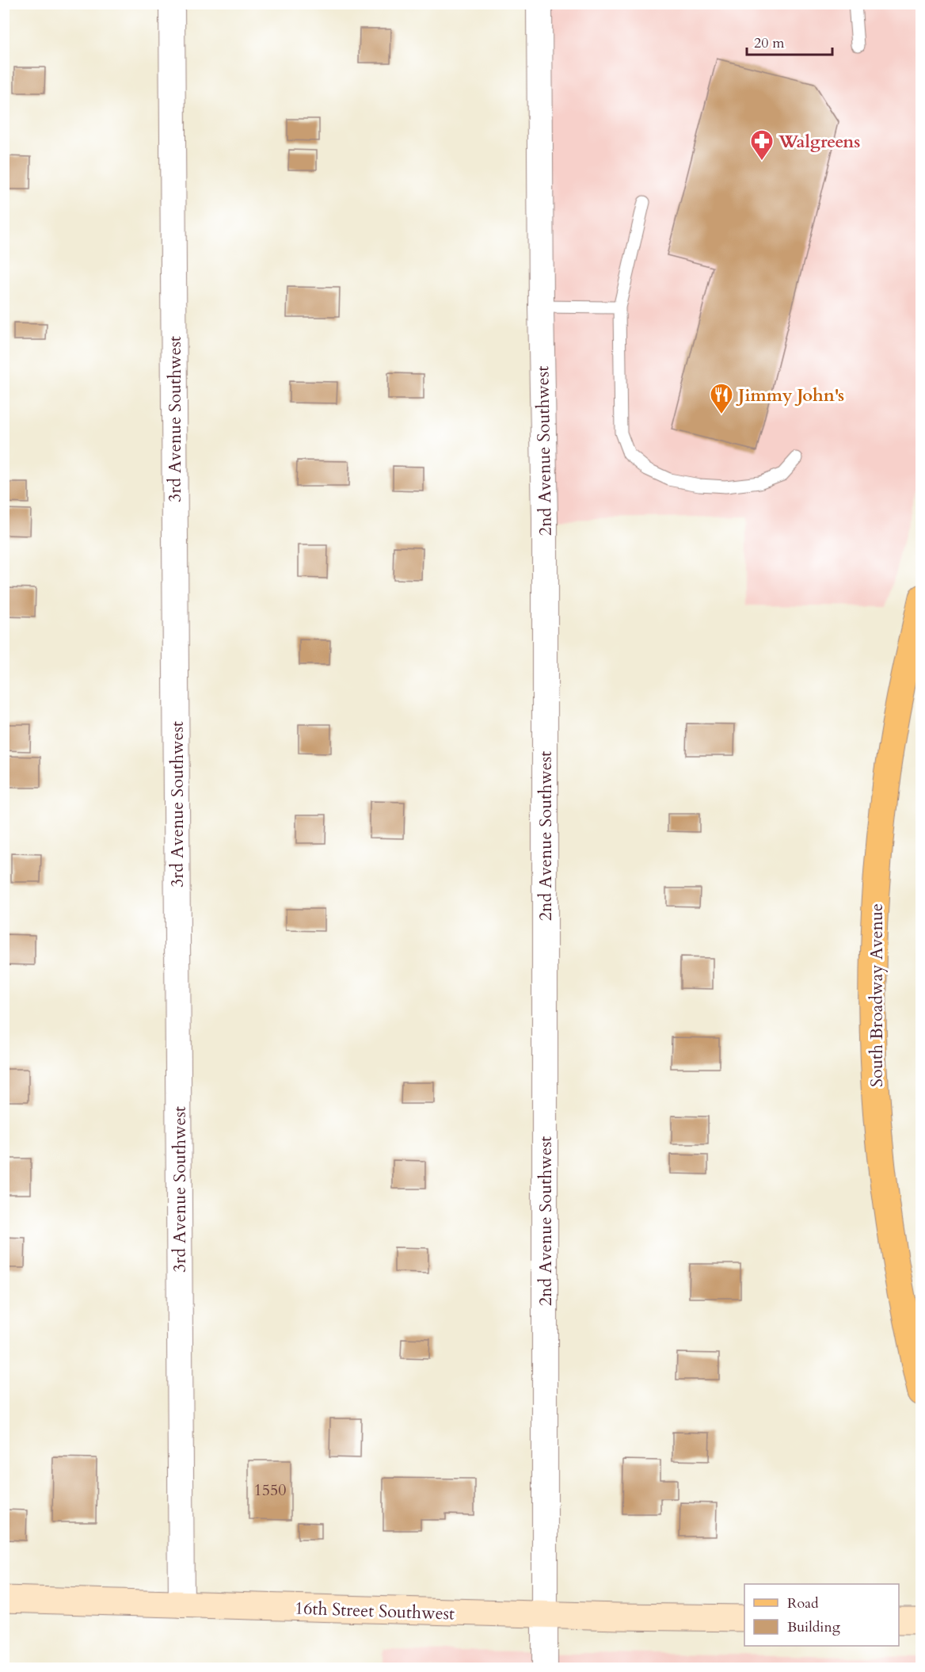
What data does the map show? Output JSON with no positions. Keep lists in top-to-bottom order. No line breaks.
{"streets":{"main road":["South Broadway Avenue","16th Street Southwest"],"street":["3rd Avenue Southwest","2nd Avenue Southwest"]},"crossings":[["3rd Avenue Southwest","16th Street Southwest"],["2nd Avenue Southwest","16th Street Southwest"]],"places":{"pharmacy":["Walgreens"],"restaurant":["Jimmy John's"]},"house_numbers":["1550"],"legend":["Road","Building"],"scale_bar":"20 m"}
